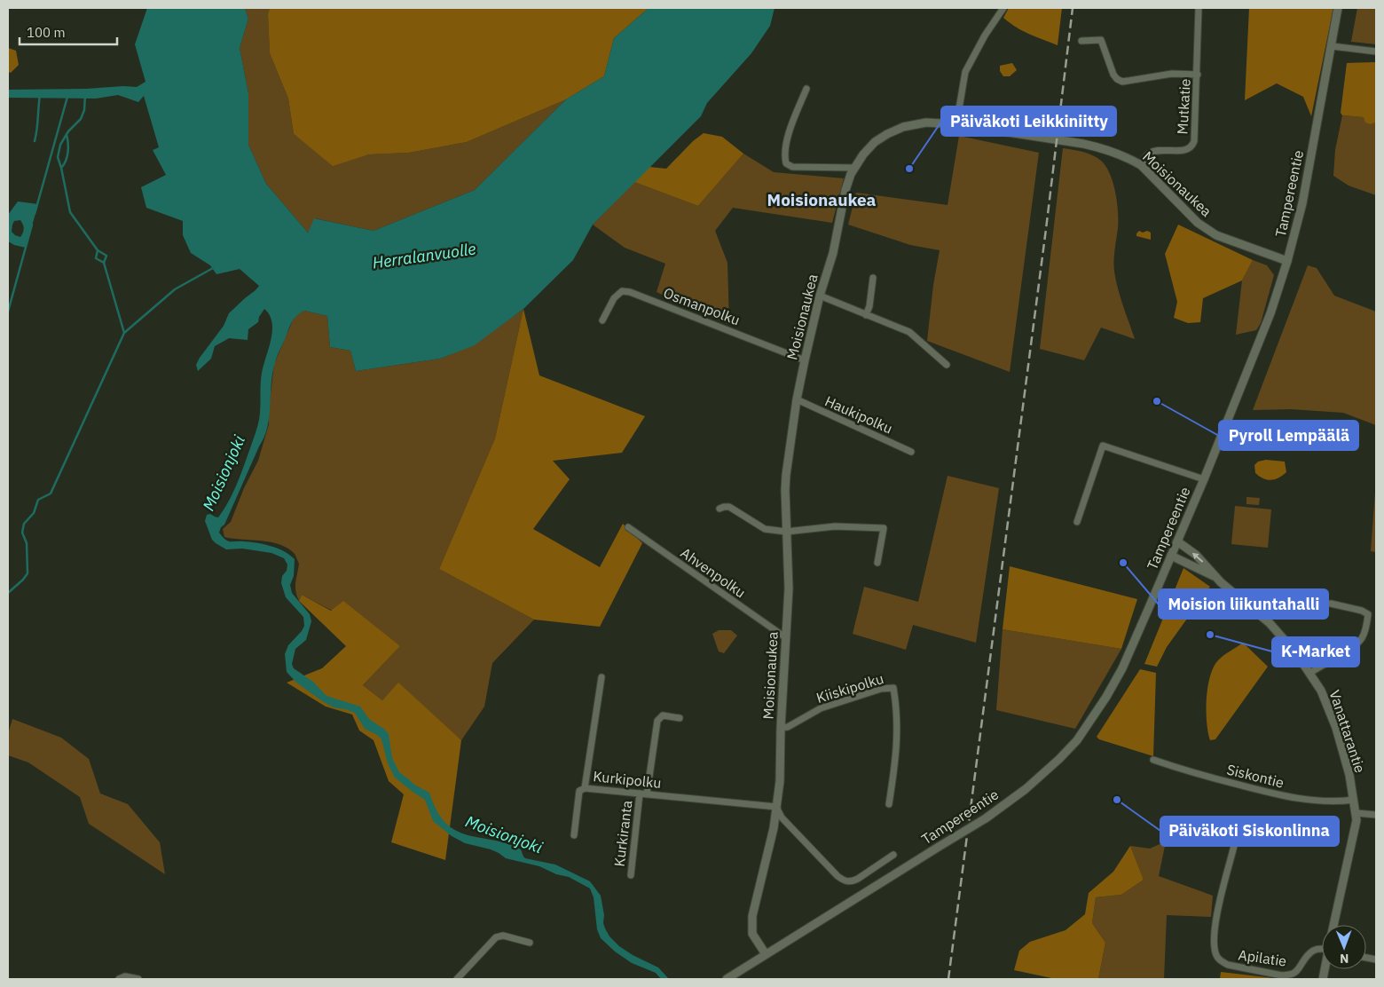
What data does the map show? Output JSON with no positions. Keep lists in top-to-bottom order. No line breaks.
{"streets":{"street":["Mutkatie","Moisionaukea","Tampereentie","Osmanpolku","Haukipolku","Ahvenpolku","Kiiskipolku","Vanattarantie","Siskontie","Kurkipolku","Kurkiranta","Apilatie"]},"crossings":[["Mutkatie","Moisionaukea"],["Moisionaukea","Tampereentie"],["Moisionaukea","Osmanpolku"],["Moisionaukea","Haukipolku"],["Moisionaukea","Ahvenpolku"],["Moisionaukea","Kiiskipolku"],["Moisionaukea","Kurkipolku"],["Tampereentie","Vanattarantie"],["Vanattarantie","Siskontie"],["Kurkipolku","Kurkiranta"]],"districts":["Moisionaukea"],"water":["Herralanvuolle","Moisionjoki"],"places":["Päiväkoti Leikkiniitty","Pyroll Lempäälä","Moision liikuntahalli","K-Market","Päiväkoti Siskonlinna"],"scale_bar":"100 m","north":"bottom"}
